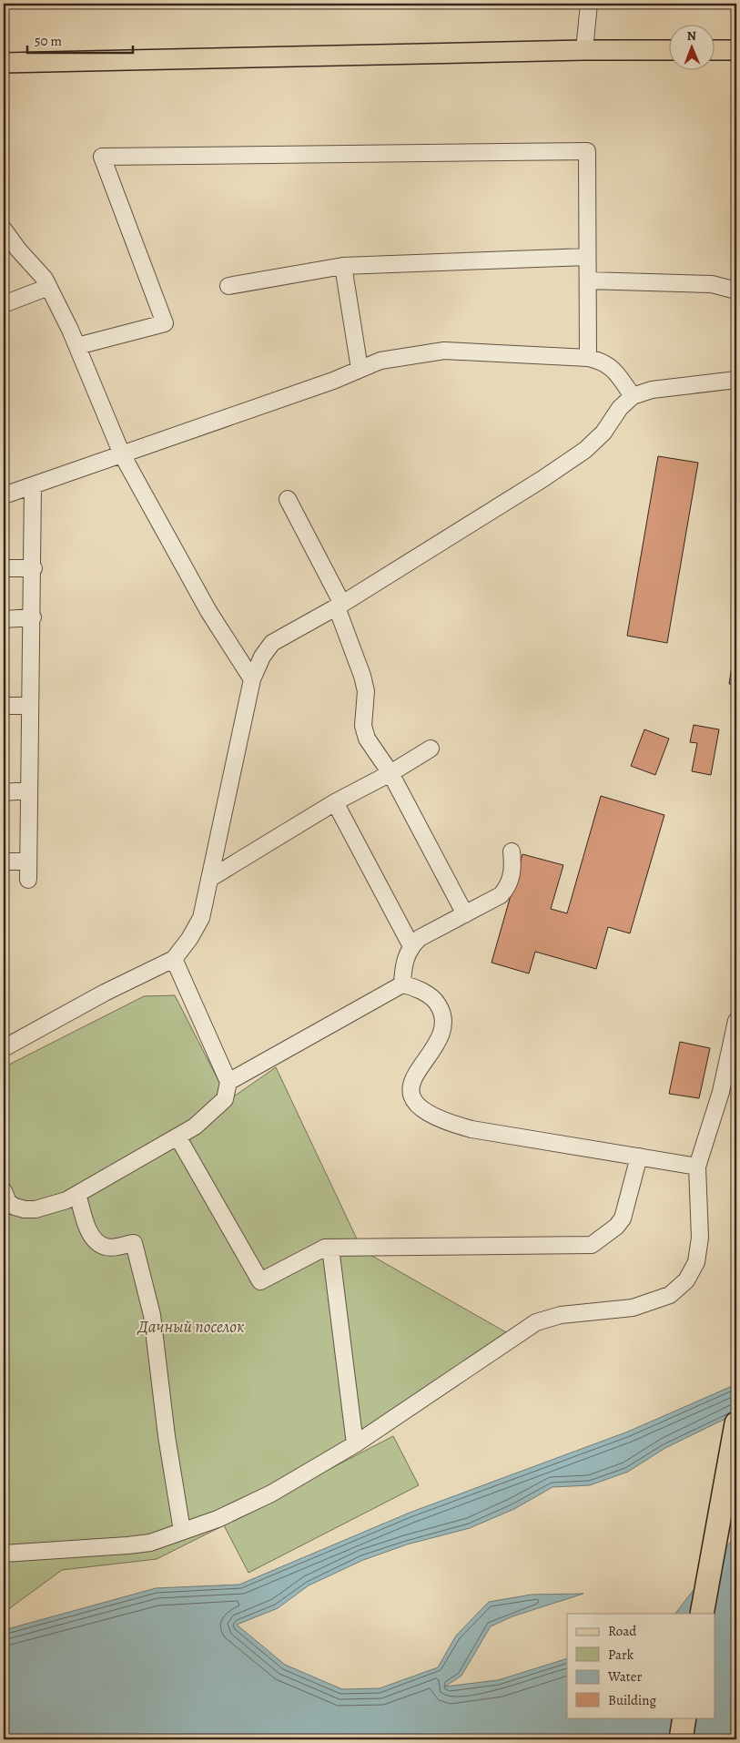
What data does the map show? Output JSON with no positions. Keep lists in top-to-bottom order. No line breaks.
{"parks":["Дачный поселок"],"legend":["Road","Park","Water","Building"],"scale_bar":"50 m","north":"top"}
